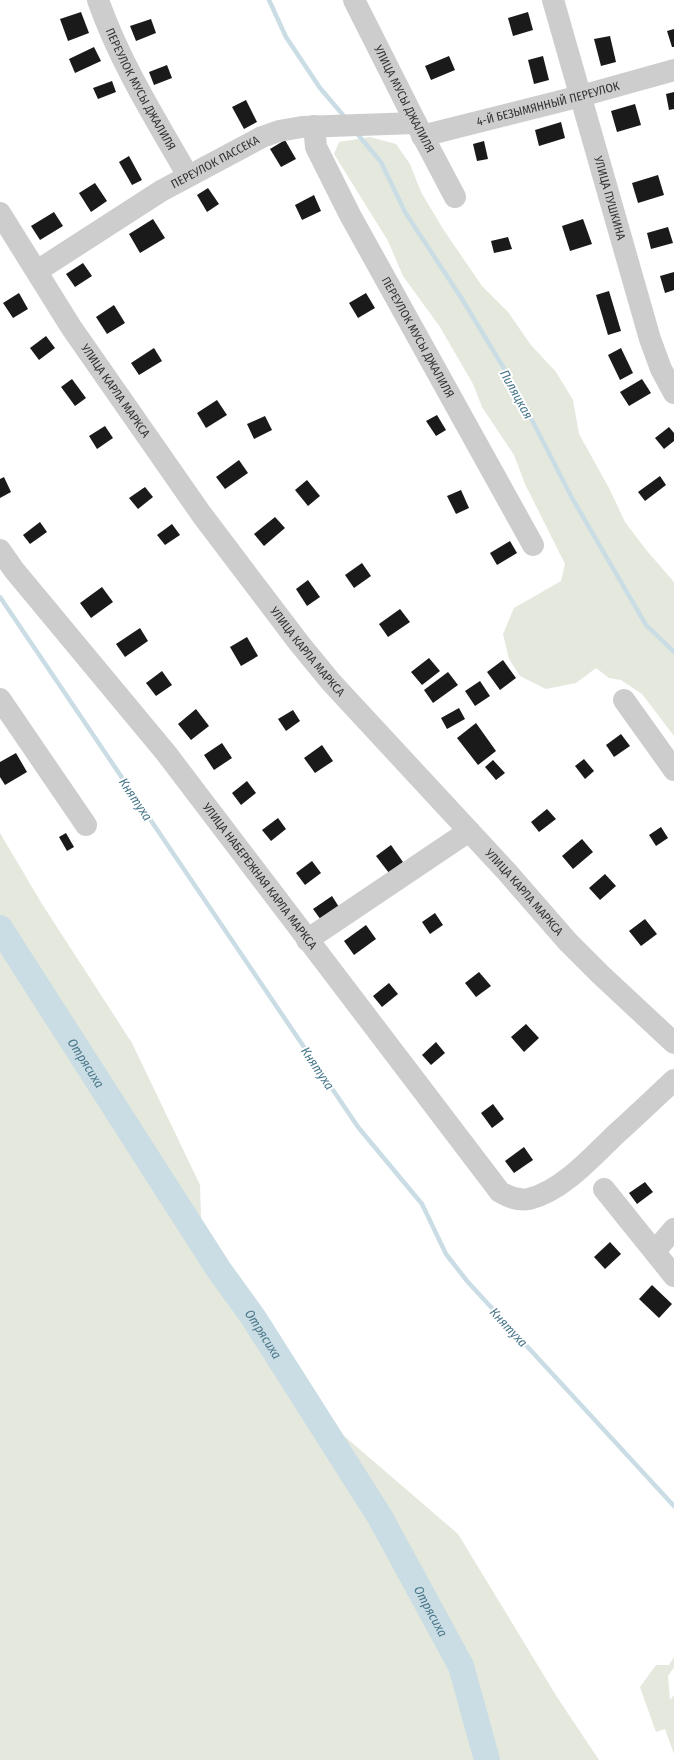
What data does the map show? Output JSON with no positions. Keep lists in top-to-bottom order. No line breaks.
{"streets":{"street":["ПЕРЕУЛОК МУСЫ ДЖАЛИЛЯ","УЛИЦА МУСЫ ДЖАЛИЛЯ","4-Й БЕЗЫМЯННЫЙ ПЕРЕУЛОК","ПЕРЕУЛОК ПАССЕКА","УЛИЦА ПУШКИНА","УЛИЦА КАРЛА МАРКСА","УЛИЦА НАБЕРЕЖНАЯ КАРЛА МАРКСА"]},"crossings":[["ПЕРЕУЛОК МУСЫ ДЖАЛИЛЯ","ПЕРЕУЛОК ПАССЕКА"],["УЛИЦА МУСЫ ДЖАЛИЛЯ","4-Й БЕЗЫМЯННЫЙ ПЕРЕУЛОК"],["УЛИЦА МУСЫ ДЖАЛИЛЯ","ПЕРЕУЛОК ПАССЕКА"],["4-Й БЕЗЫМЯННЫЙ ПЕРЕУЛОК","ПЕРЕУЛОК ПАССЕКА"],["4-Й БЕЗЫМЯННЫЙ ПЕРЕУЛОК","УЛИЦА ПУШКИНА"],["ПЕРЕУЛОК ПАССЕКА","УЛИЦА КАРЛА МАРКСА"]],"water":["Пиляцкая","Княтуха","Отрясиха"]}
